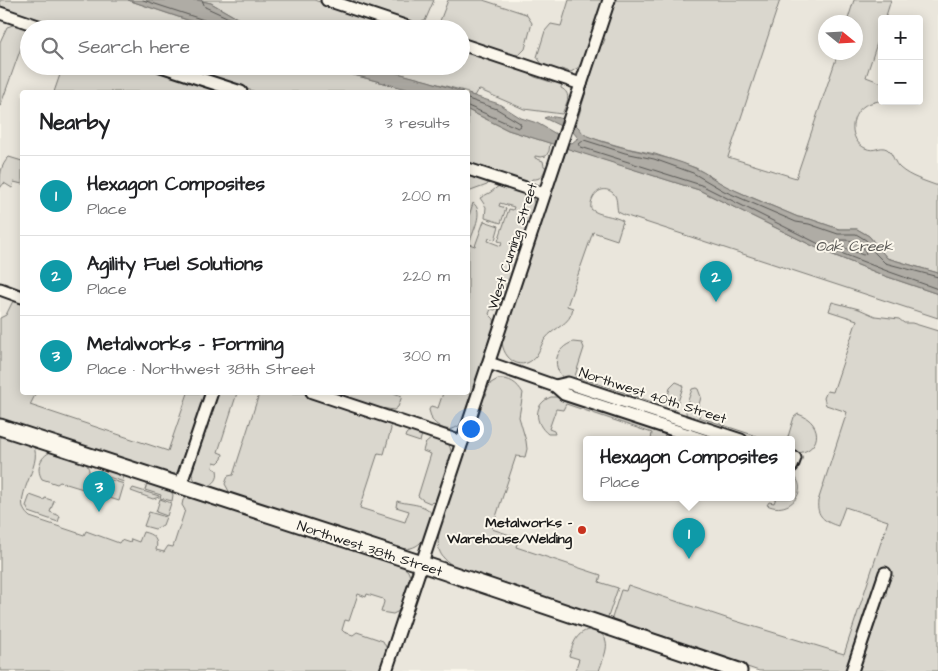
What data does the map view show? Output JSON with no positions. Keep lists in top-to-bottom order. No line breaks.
{"streets":{"main road":["Northwest 38th Street"],"street":["West Cuming Street","Northwest 40th Street"]},"crossings":[["West Cuming Street","Northwest 40th Street"],["West Cuming Street","Northwest 38th Street"]],"water":["Oak Creek"],"places":["Metalworks - Warehouse/Welding"],"north":"right","page":{"map_buttons":["+","−"],"search":"Search here","heading":["Nearby","3 results"],"list":[{"mark":"1","name":"Hexagon Composites","note":"Place","value":"200 m"},{"mark":"2","name":"Agility Fuel Solutions","note":"Place","value":"220 m"},{"mark":"3","name":"Metalworks - Forming","note":"Place · Northwest 38th Street","value":"300 m"}],"pins":["2","3","1"],"popup":["Hexagon Composites","Place"]}}
